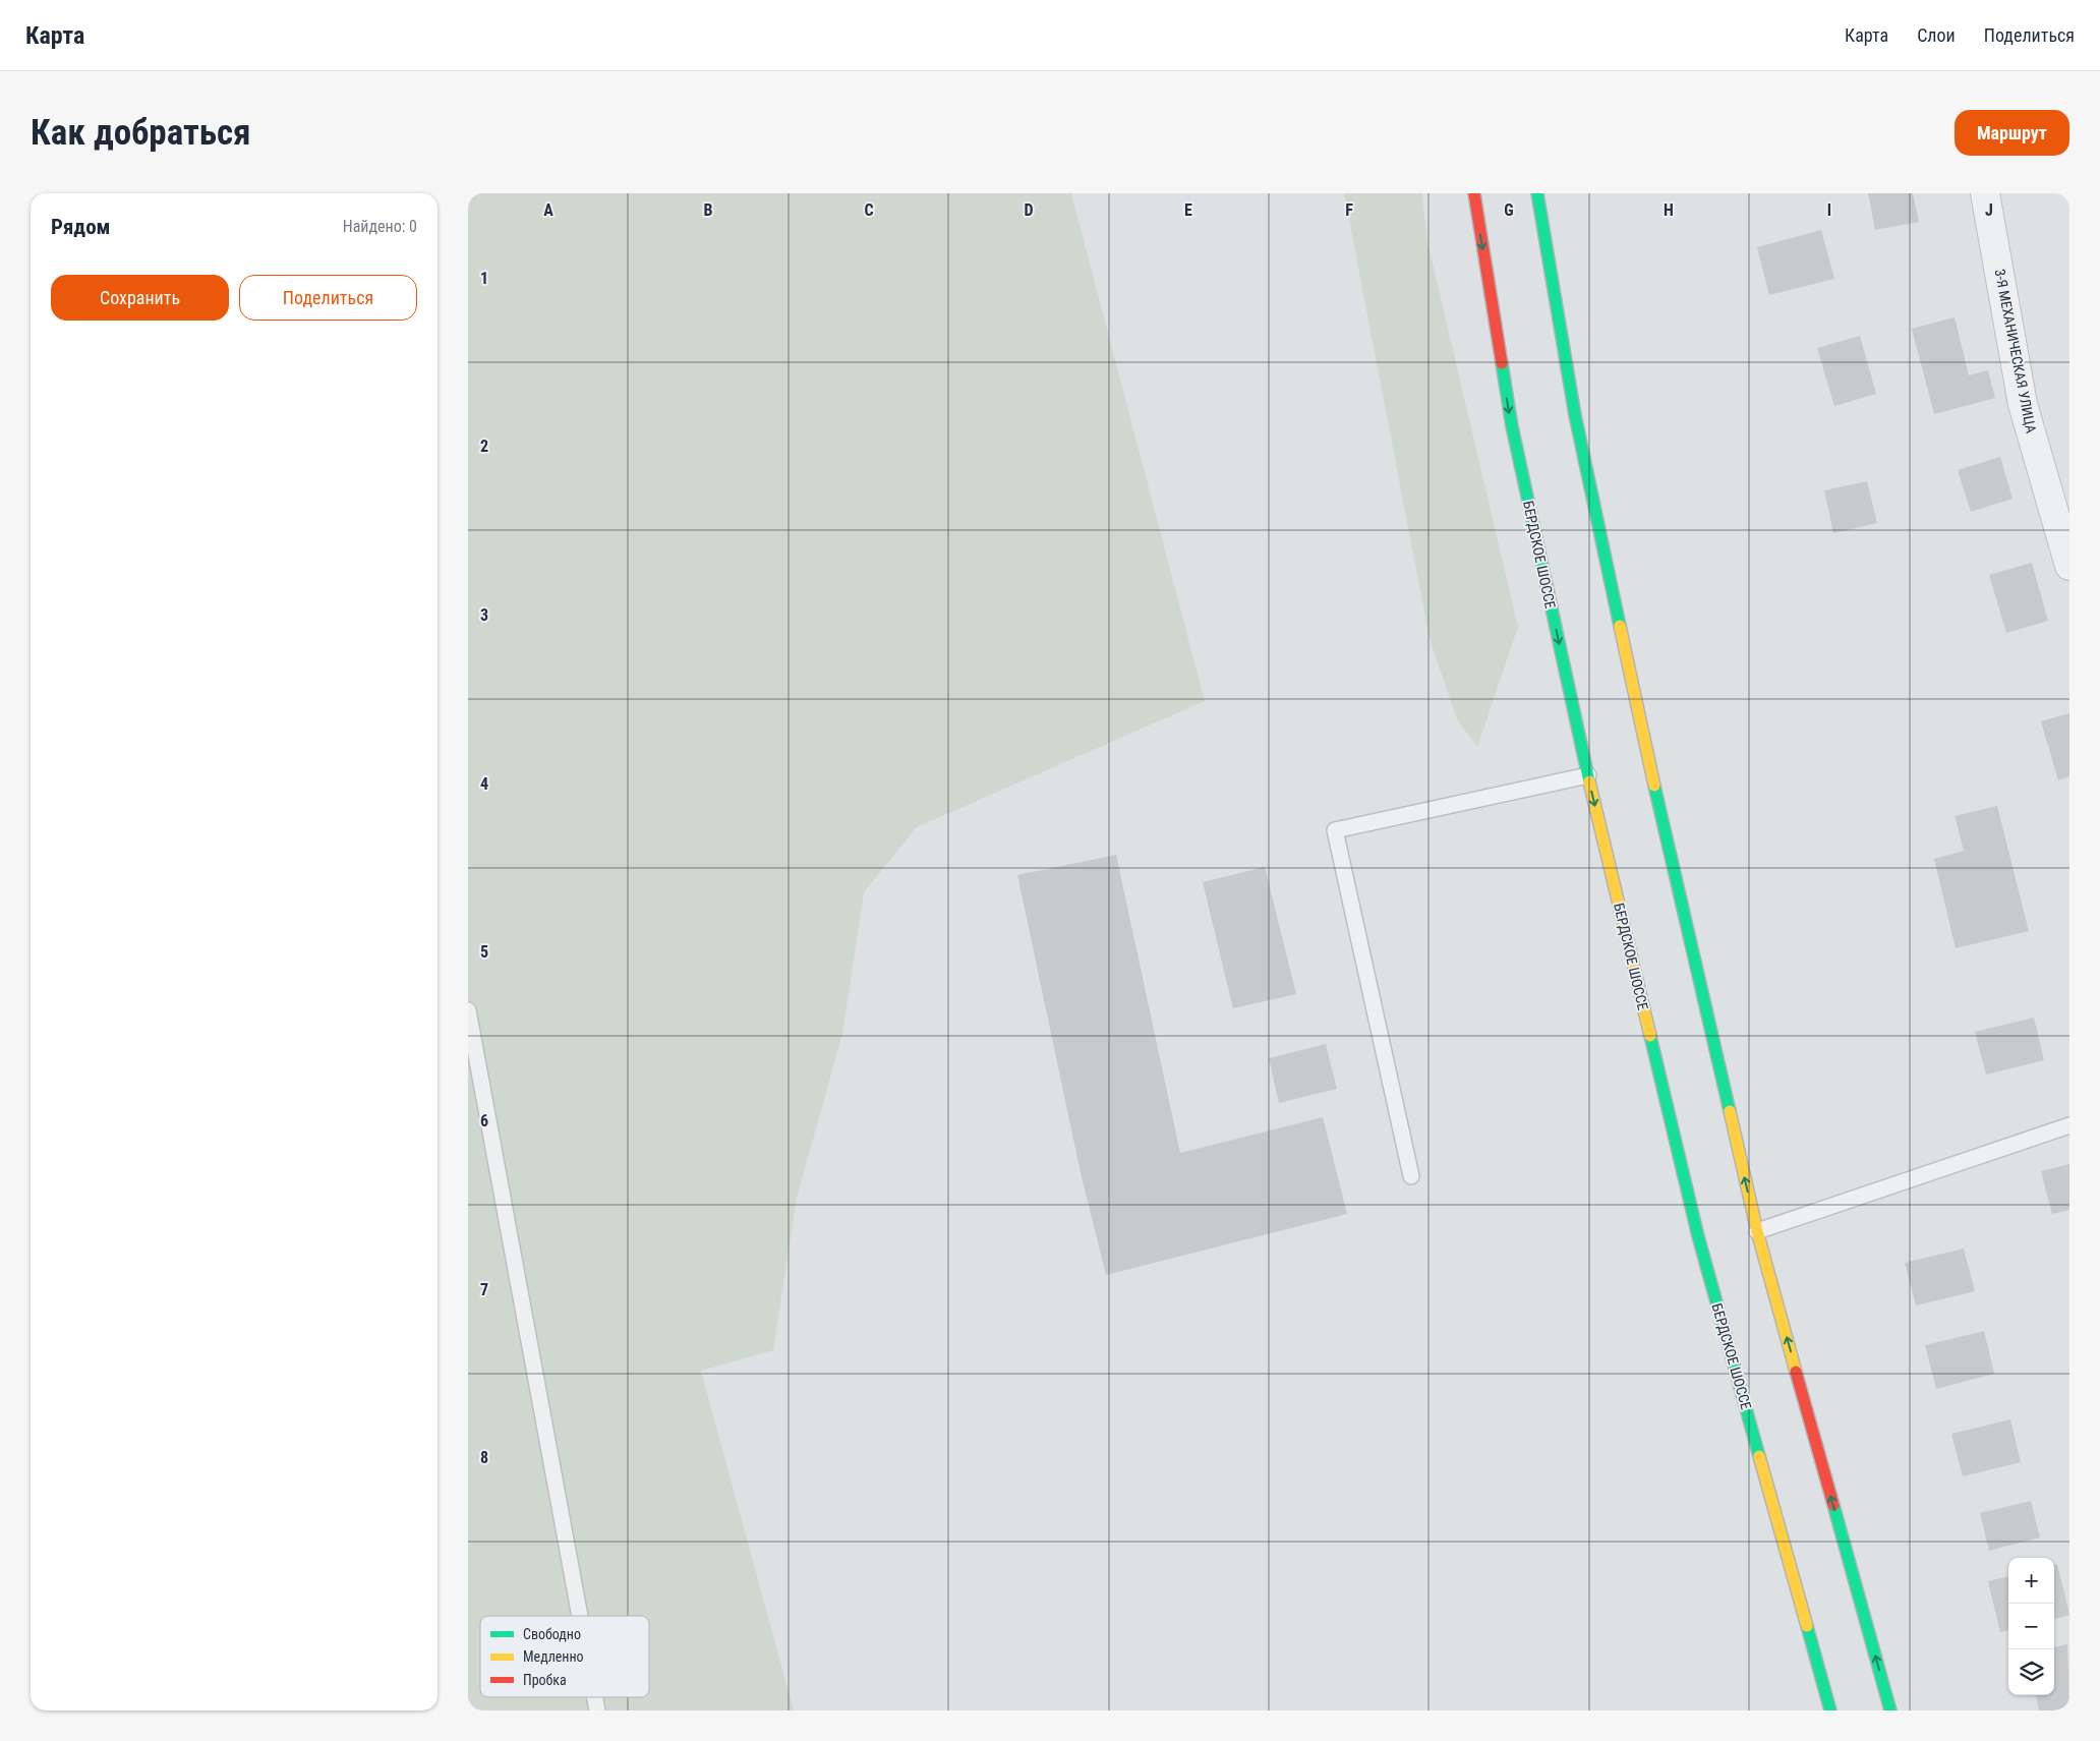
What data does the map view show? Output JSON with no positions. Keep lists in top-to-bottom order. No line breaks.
{"streets":{"highway":["БЕРДСКОЕ ШОССЕ"],"street":["3-Я МЕХАНИЧЕСКАЯ УЛИЦА"]},"legend":["Свободно","Медленно","Пробка"],"page":{"header":"Карта","nav":["Карта","Слои","Поделиться"],"buttons":["Маршрут",["Сохранить","Поделиться"]],"title":"Как добраться","heading":["Рядом","Найдено: 0"],"map_buttons":["+","−"]},"grid":{"columns":["A","B","C","D","E","F","G","H","I","J"],"rows":["1","2","3","4","5","6","7","8"]}}
